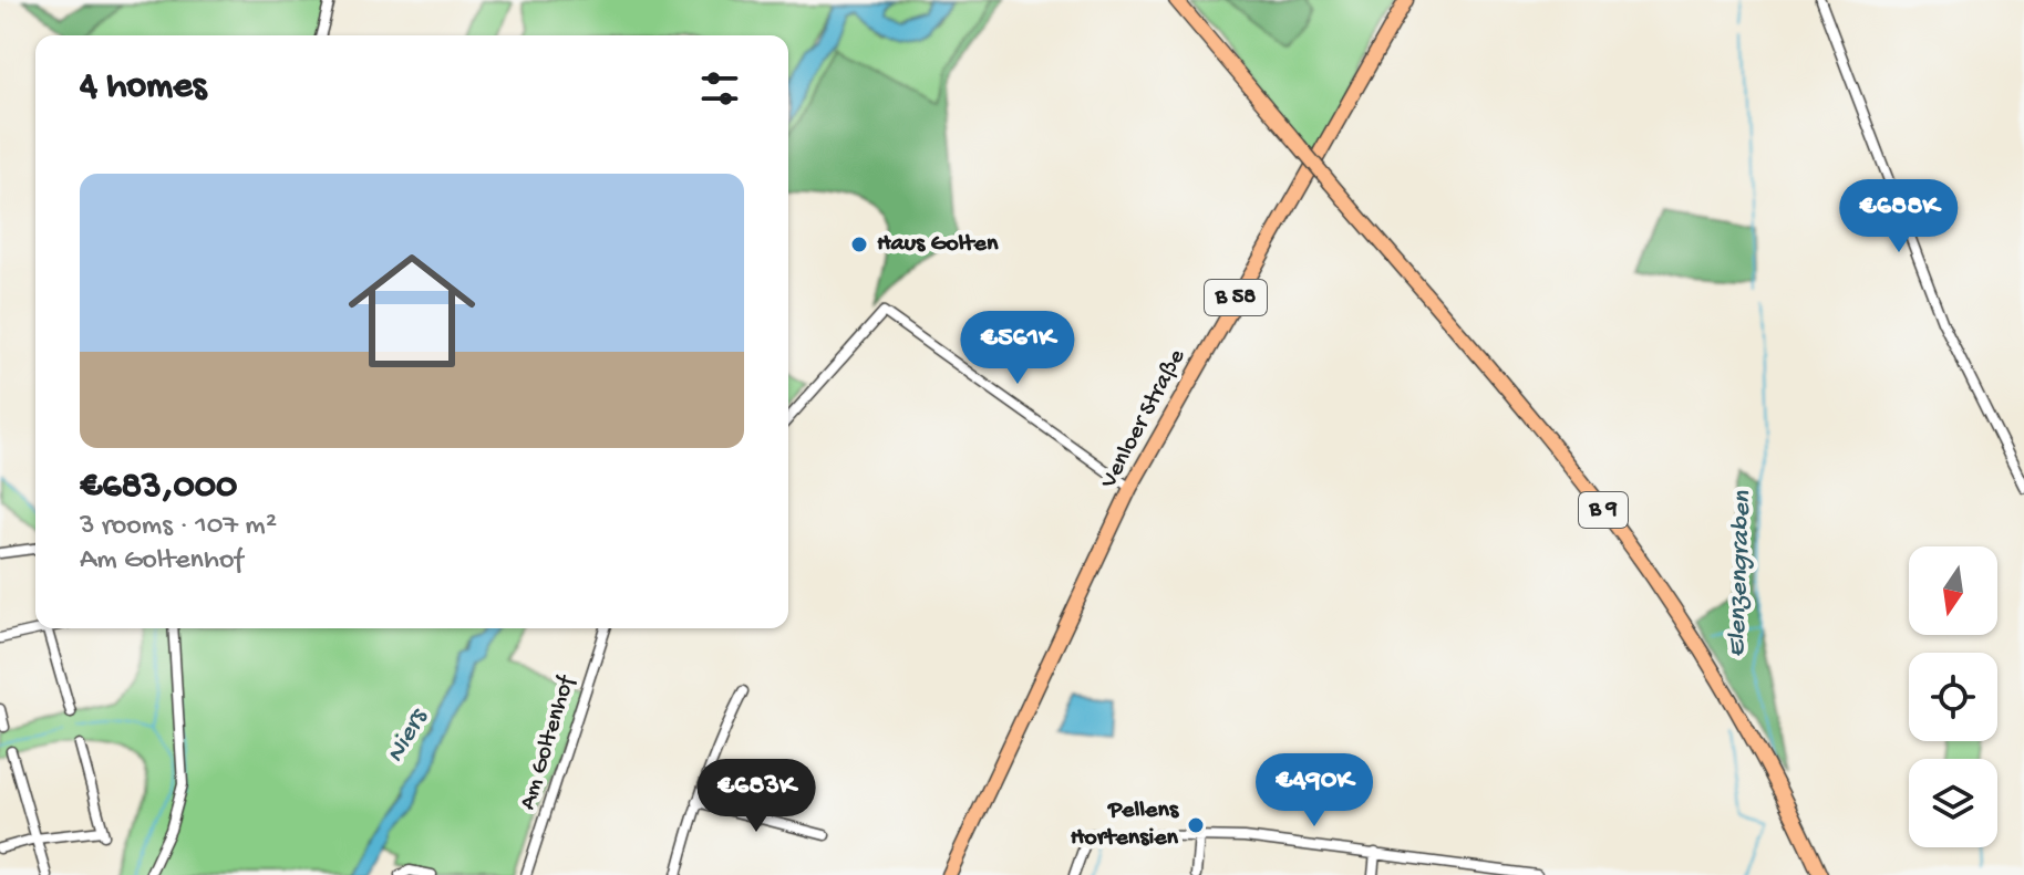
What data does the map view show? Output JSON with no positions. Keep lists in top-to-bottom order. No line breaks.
{"streets":{"main road":["B 58","Venloer Straße","B 9"],"street":["Am Goltenhof"]},"water":["Elenzengraben","Niers"],"places":["Haus Golten","Pellens Hortensien"],"north":"bottom","page":{"heading":"4 homes","list":[{"name":"€683,000","note":"3 rooms · 107 m² · Am Goltenhof"}],"price":["€688K","€561K","€490K","€683K"]}}
